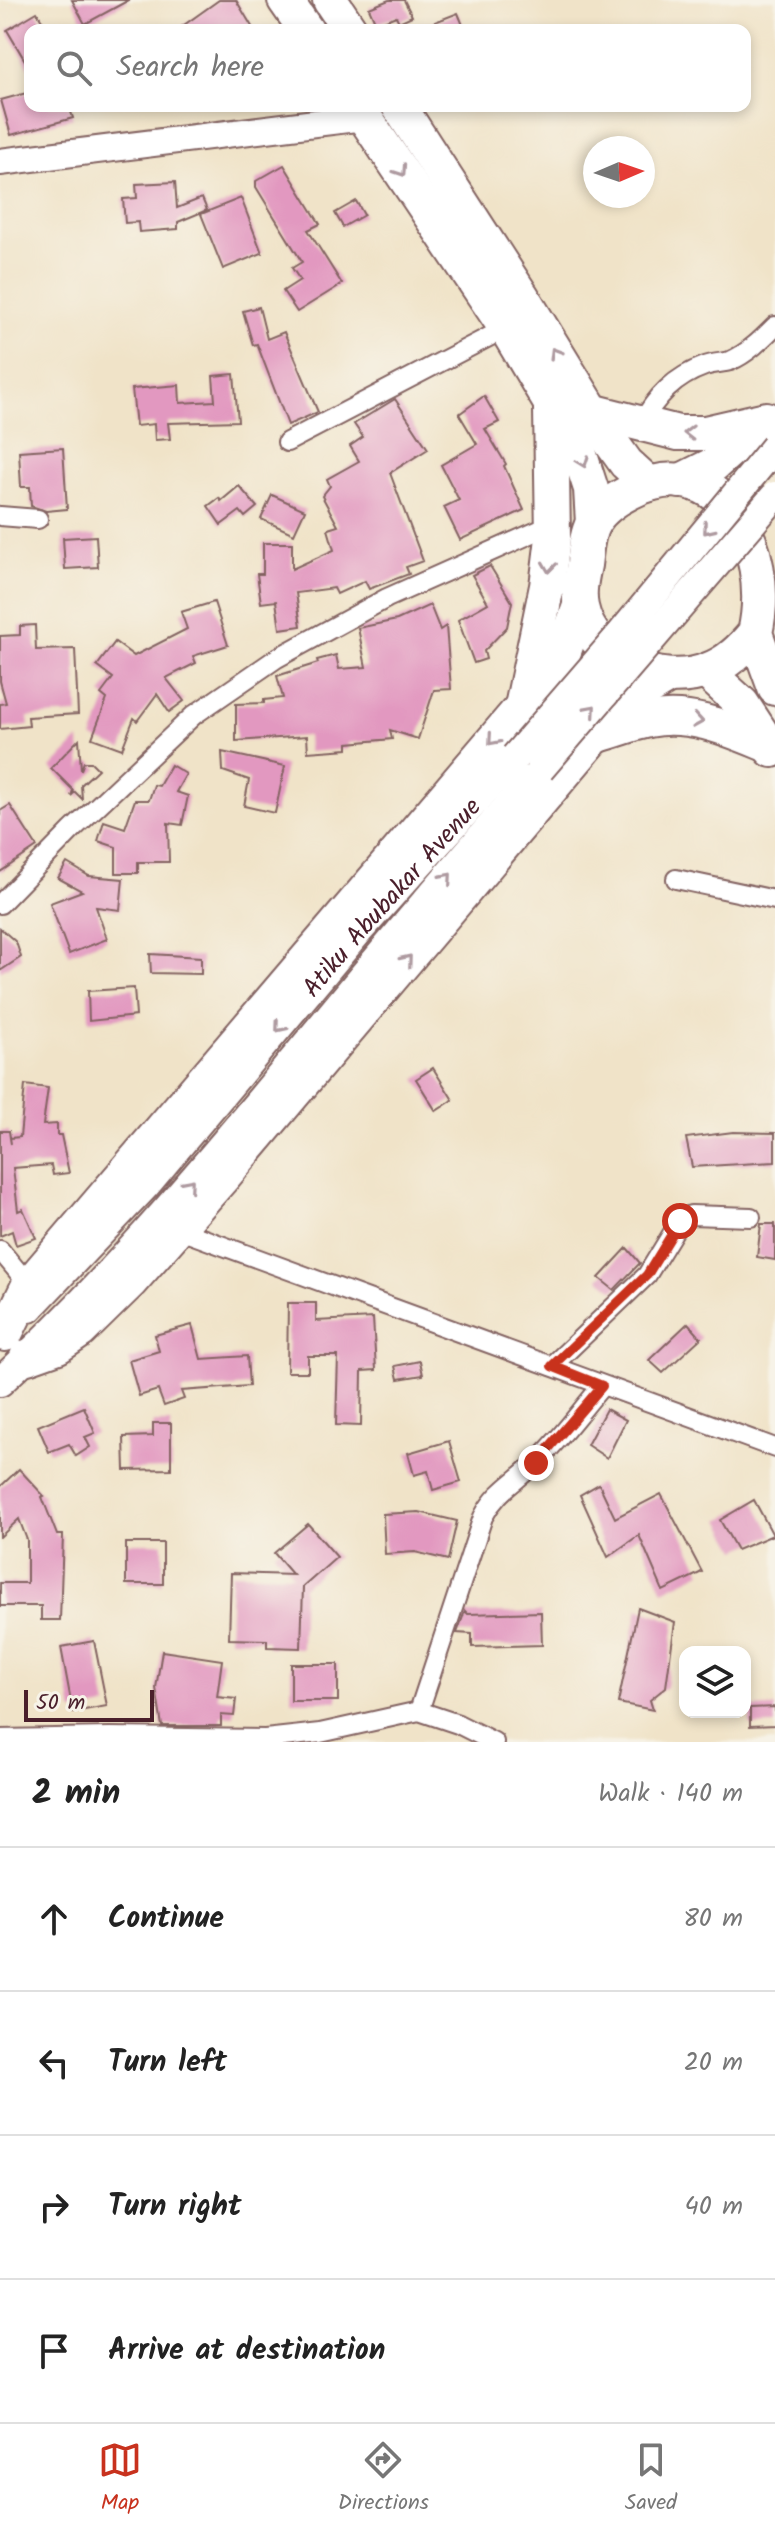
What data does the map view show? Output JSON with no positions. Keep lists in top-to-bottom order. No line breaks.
{"streets":{"main road":["Atiku Abubakar Avenue"]},"scale_bar":"50 m","north":"right","page":{"search":"Search here","scale":"50 m","heading":["2 min","Walk · 140 m"],"list":[["Continue","80 m"],["Turn left","20 m"],["Turn right","40 m"],"Arrive at destination"],"nav":["Map","Directions","Saved"]}}
